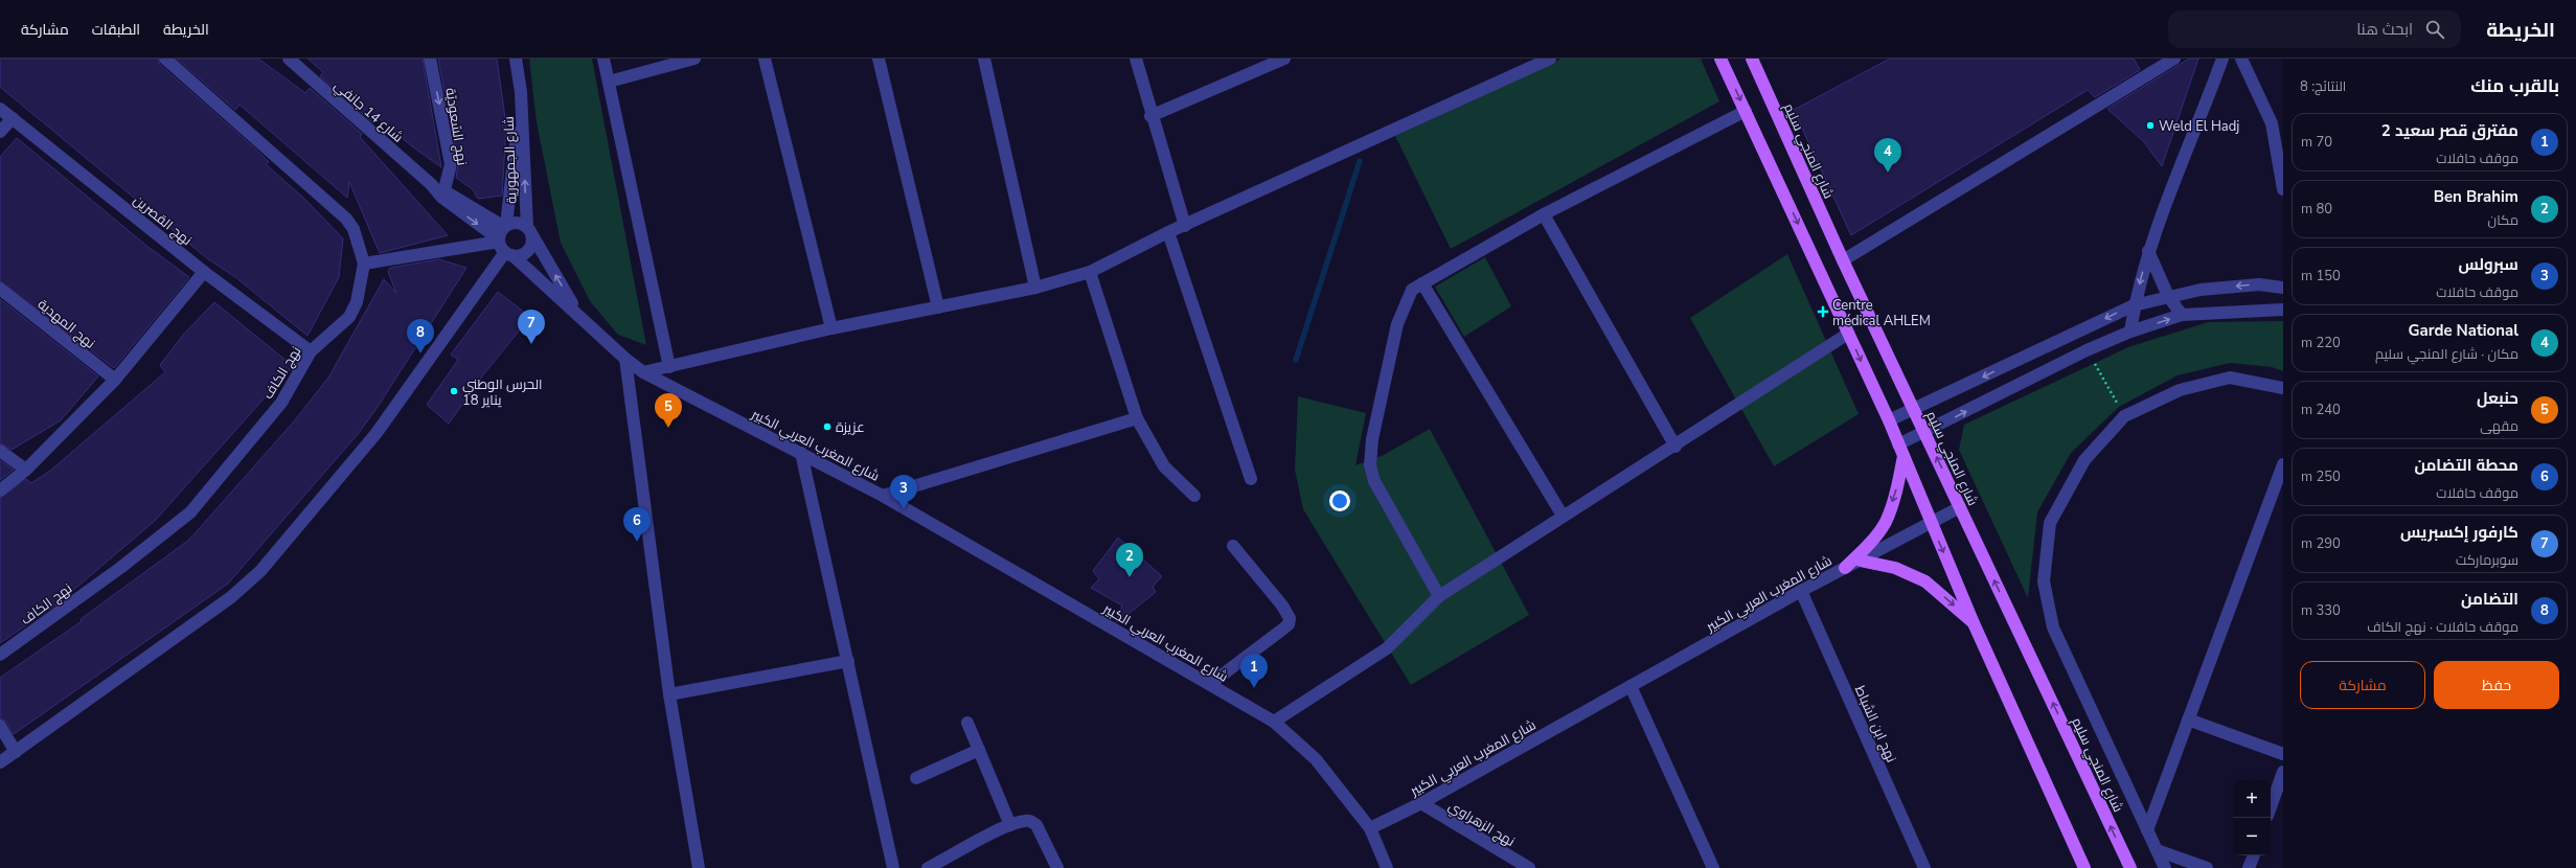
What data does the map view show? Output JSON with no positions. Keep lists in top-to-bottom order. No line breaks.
{"streets":{"main road":["شارع المنجي سليم"],"street":["شارع 14 جانفي","نهج السّعوديّة","شارع الجمهورية","نهج القصرين","نهج المهدية","نهج الكاف","شارع المغرب العربي الكبير","نهج ابن الشباط","نهج الزهراوي"]},"crossings":[["شارع 14 جانفي","نهج السّعوديّة"],["شارع 14 جانفي","شارع المغرب العربي الكبير"],["نهج السّعوديّة","شارع المغرب العربي الكبير"],["شارع المنجي سليم","شارع المغرب العربي الكبير"],["شارع الجمهورية","شارع المغرب العربي الكبير"],["نهج القصرين","نهج الكاف"],["شارع المغرب العربي الكبير","نهج ابن الشباط"],["شارع المغرب العربي الكبير","نهج الزهراوي"]],"one_way":["نهج السّعوديّة"],"places":{"other":["Weld El Hadj","الحرس الوطني 18 يناير","عزيزة"],"health":["Centre médical AHLEM"]},"page":{"header":"الخريطة","search":"ابحث هنا","nav":["الخريطة","الطبقات","مشاركة"],"heading":["بالقرب منك","النتائج: 8"],"list":[{"mark":"1","name":"مفترق قصر سعيد 2","note":"موقف حافلات","value":"70 m"},{"mark":"2","name":"Ben Brahim","note":"مكان","value":"80 m"},{"mark":"3","name":"سبرولس","note":"موقف حافلات","value":"150 m"},{"mark":"4","name":"Garde National","note":"مكان · شارع المنجي سليم","value":"220 m"},{"mark":"5","name":"حنبعل","note":"مقهى","value":"240 m"},{"mark":"6","name":"محطة التضامن","note":"موقف حافلات","value":"250 m"},{"mark":"7","name":"كارفور إكسبريس","note":"سوبرماركت","value":"290 m"},{"mark":"8","name":"التضامن","note":"موقف حافلات · نهج الكاف","value":"330 m"}],"pins":["4","7","8","5","3","6","2","1"],"buttons":["حفظ","مشاركة"],"map_buttons":["+","−"]}}
